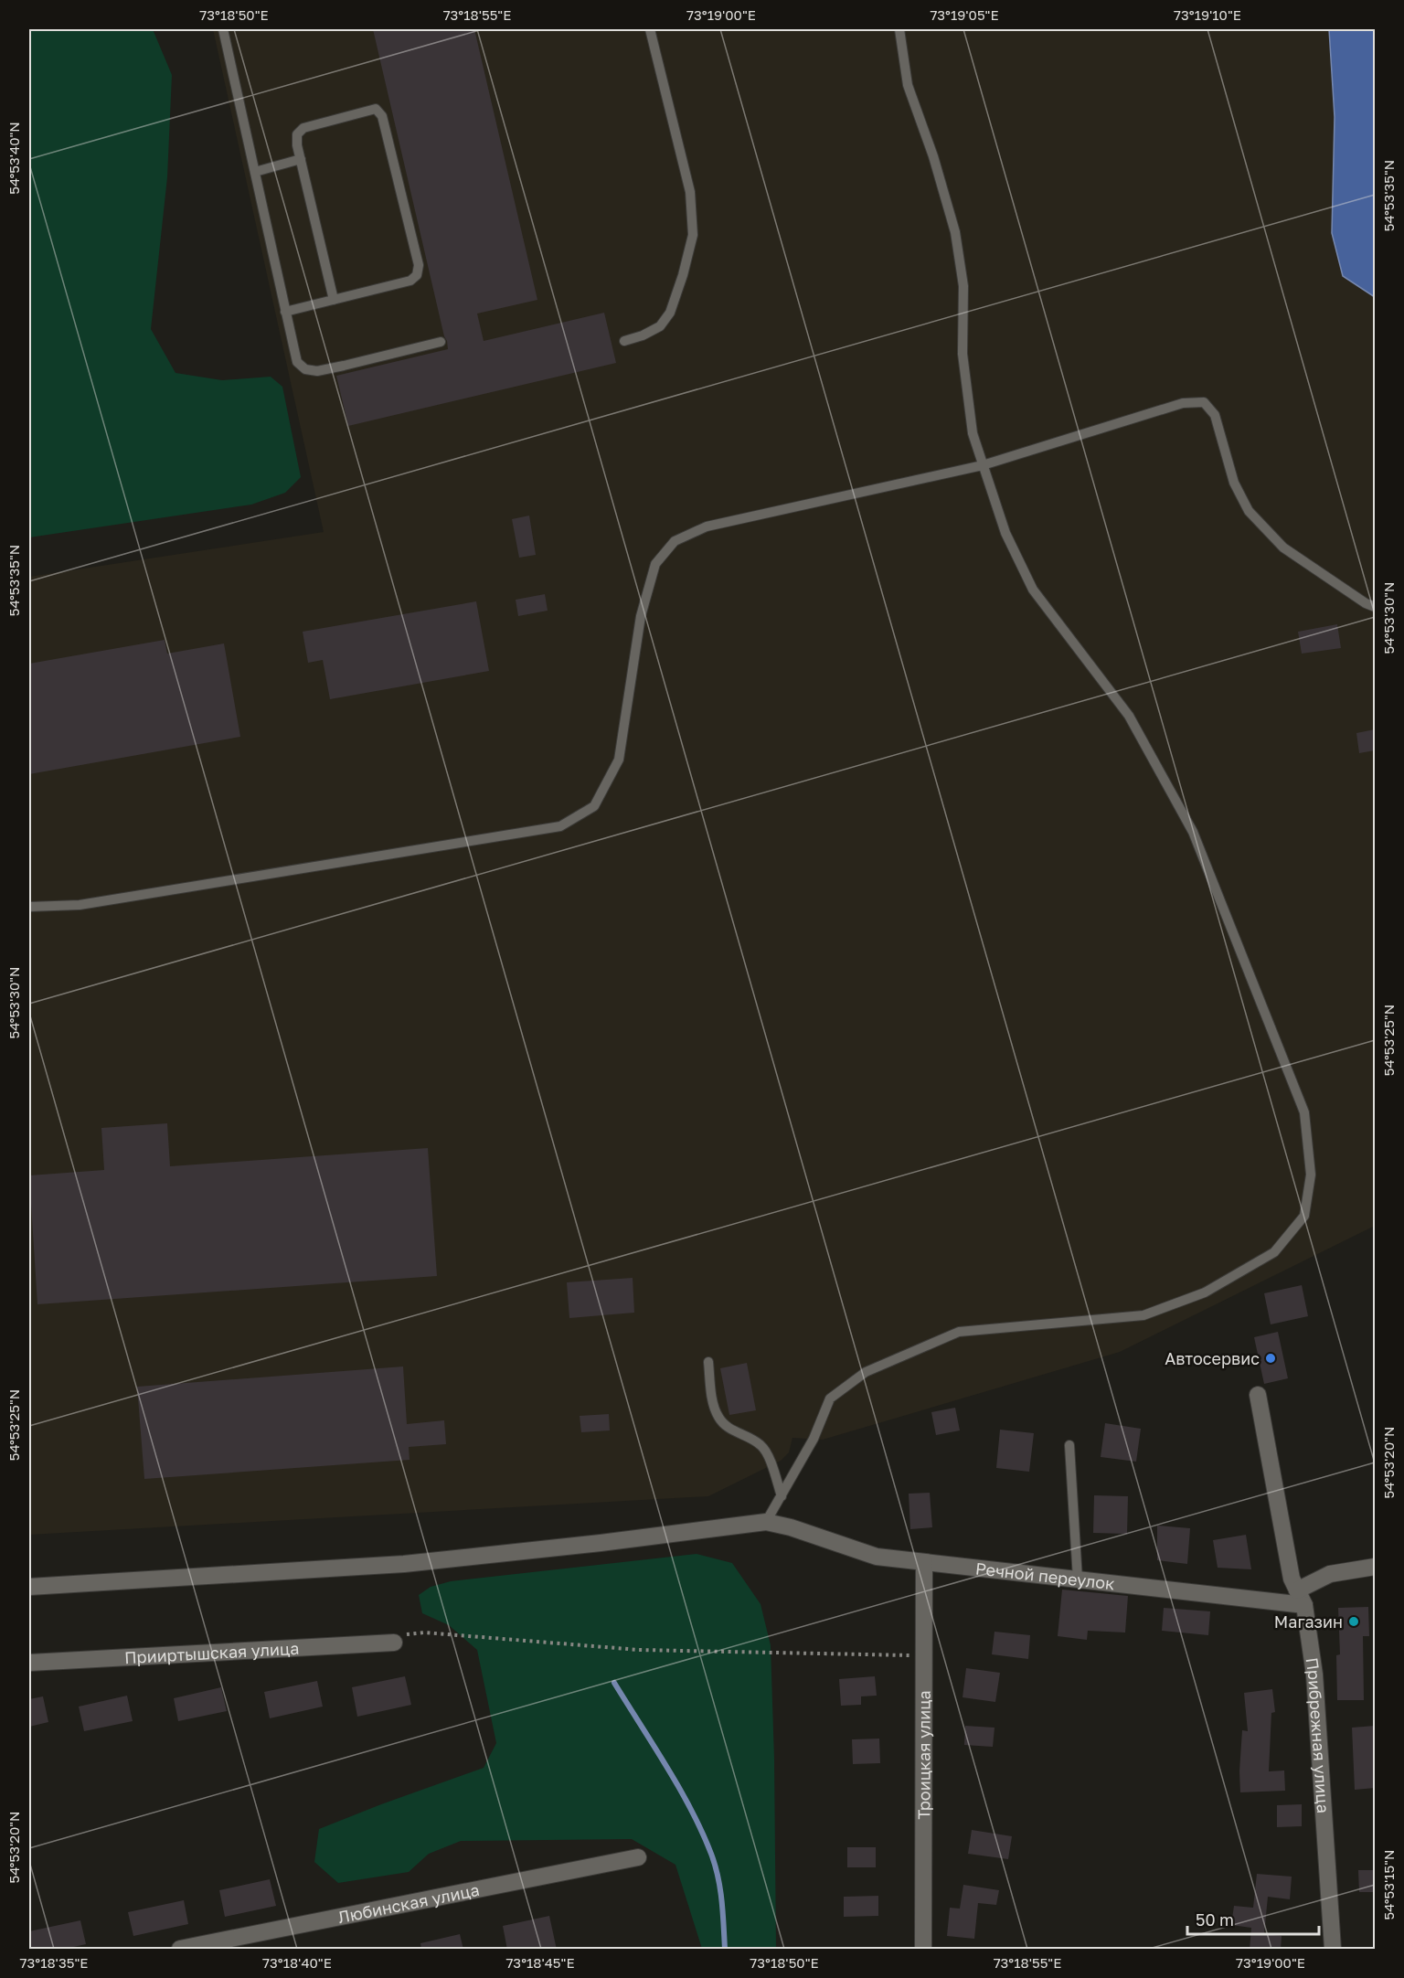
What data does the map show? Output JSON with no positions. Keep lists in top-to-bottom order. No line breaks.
{"streets":{"street":["Речной переулок","Прииртышская улица","Прибрежная улица","Троицкая улица","Любинская улица"]},"crossings":[["Речной переулок","Прибрежная улица"],["Речной переулок","Троицкая улица"]],"places":["Автосервис","Магазин"],"scale_bar":"50 m","coordinates":["73°18'50\"E","73°18'55\"E","73°19'00\"E","73°19'05\"E","73°19'10\"E","54°53'40\"N","54°53'35\"N","54°53'30\"N","54°53'25\"N","54°53'20\"N","54°53'15\"N","73°18'35\"E","73°18'40\"E","73°18'45\"E"]}
